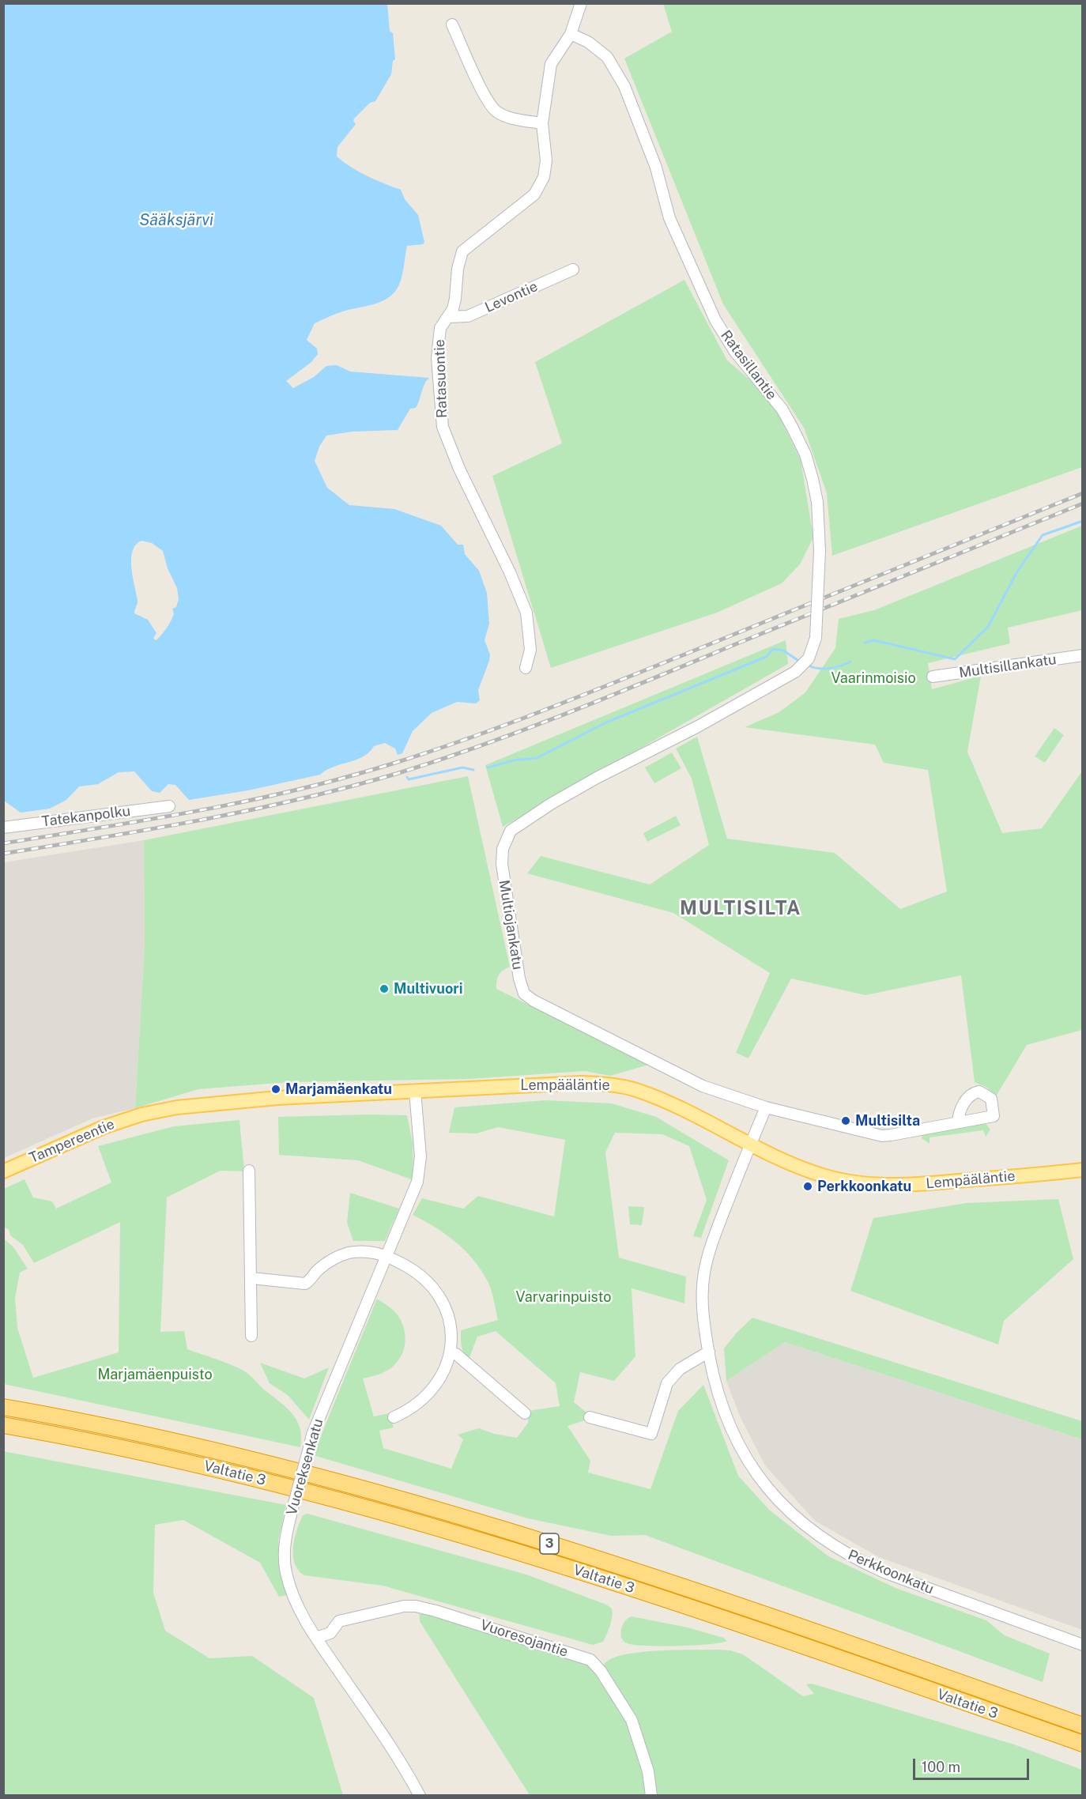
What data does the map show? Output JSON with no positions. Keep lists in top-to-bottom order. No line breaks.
{"streets":{"highway":["Valtatie 3","3"],"main road":["Lempääläntie","Tampereentie"],"street":["Levontie","Ratasillantie","Ratasuontie","Multisillankatu","Tatekanpolku","Multiojankatu","Vuoreksenkatu","Perkkoonkatu","Vuoresojantie"]},"crossings":[["Levontie","Ratasuontie"],["Ratasillantie","Ratasuontie"],["Ratasillantie","Multiojankatu"],["Lempääläntie","Tampereentie"],["Lempääläntie","Vuoreksenkatu"],["Lempääläntie","Perkkoonkatu"],["Vuoreksenkatu","Vuoresojantie"]],"districts":["MULTISILTA"],"water":["Sääksjärvi"],"parks":["Vaarinmoisio","Varvarinpuisto","Marjamäenpuisto"],"places":["Multivuori","Marjamäenkatu","Multisilta","Perkkoonkatu"],"scale_bar":"100 m"}
